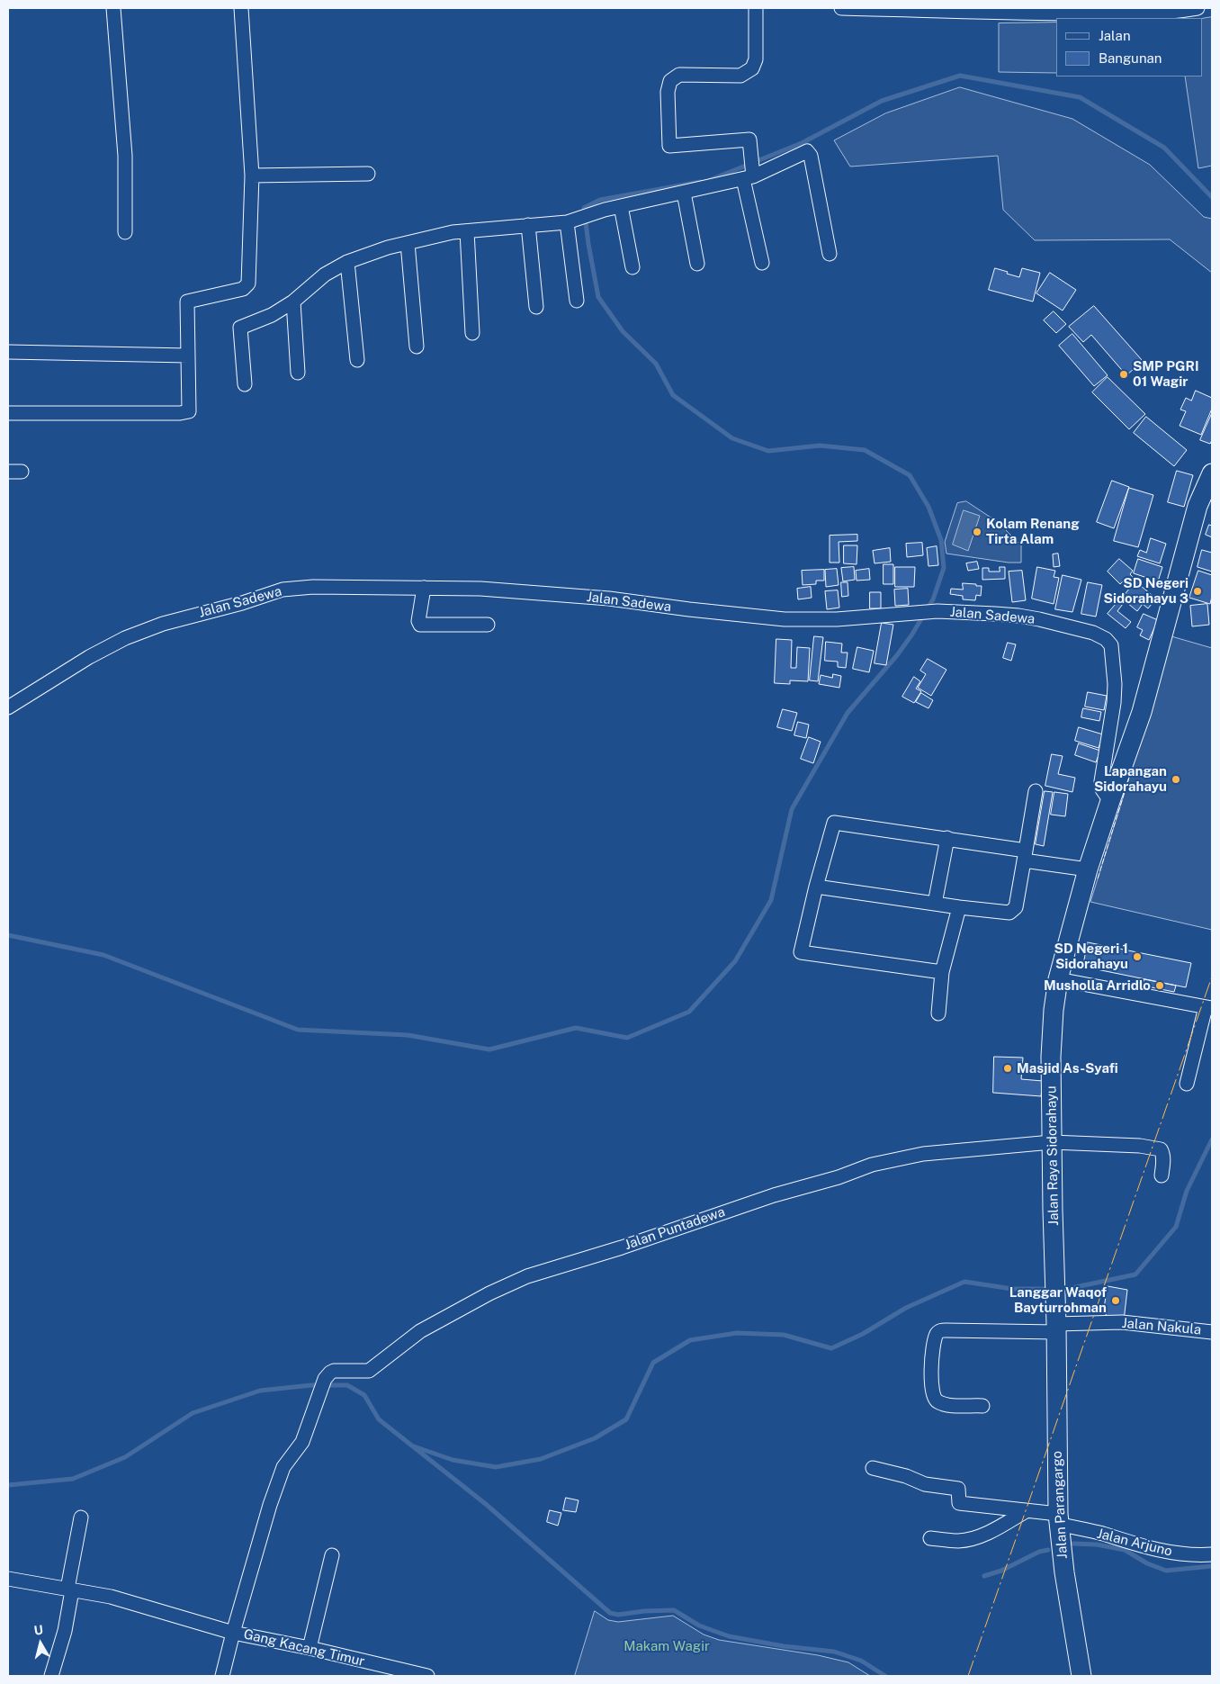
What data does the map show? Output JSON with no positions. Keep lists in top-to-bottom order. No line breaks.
{"streets":{"main road":["Jalan Raya Sidorahayu","Jalan Parangargo"],"street":["Jalan Sadewa","Jalan Puntadewa","Jalan Nakula","Jalan Arjuno","Gang Kacang Timur"]},"crossings":[["Jalan Sadewa","Jalan Raya Sidorahayu"],["Jalan Raya Sidorahayu","Jalan Puntadewa"],["Jalan Raya Sidorahayu","Jalan Nakula"],["Jalan Raya Sidorahayu","Jalan Parangargo"],["Jalan Puntadewa","Gang Kacang Timur"],["Jalan Nakula","Jalan Parangargo"],["Jalan Parangargo","Jalan Arjuno"]],"parks":["Makam Wagir"],"places":["SMP PGRI 01 Wagir","Kolam Renang Tirta Alam","SD Negeri Sidorahayu 3","Lapangan Sidorahayu","SD Negeri 1 Sidorahayu","Musholla Arridlo","Masjid As-Syafi","Langgar Waqof Bayturrohman"],"legend":["Jalan","Bangunan"],"north":"top"}
